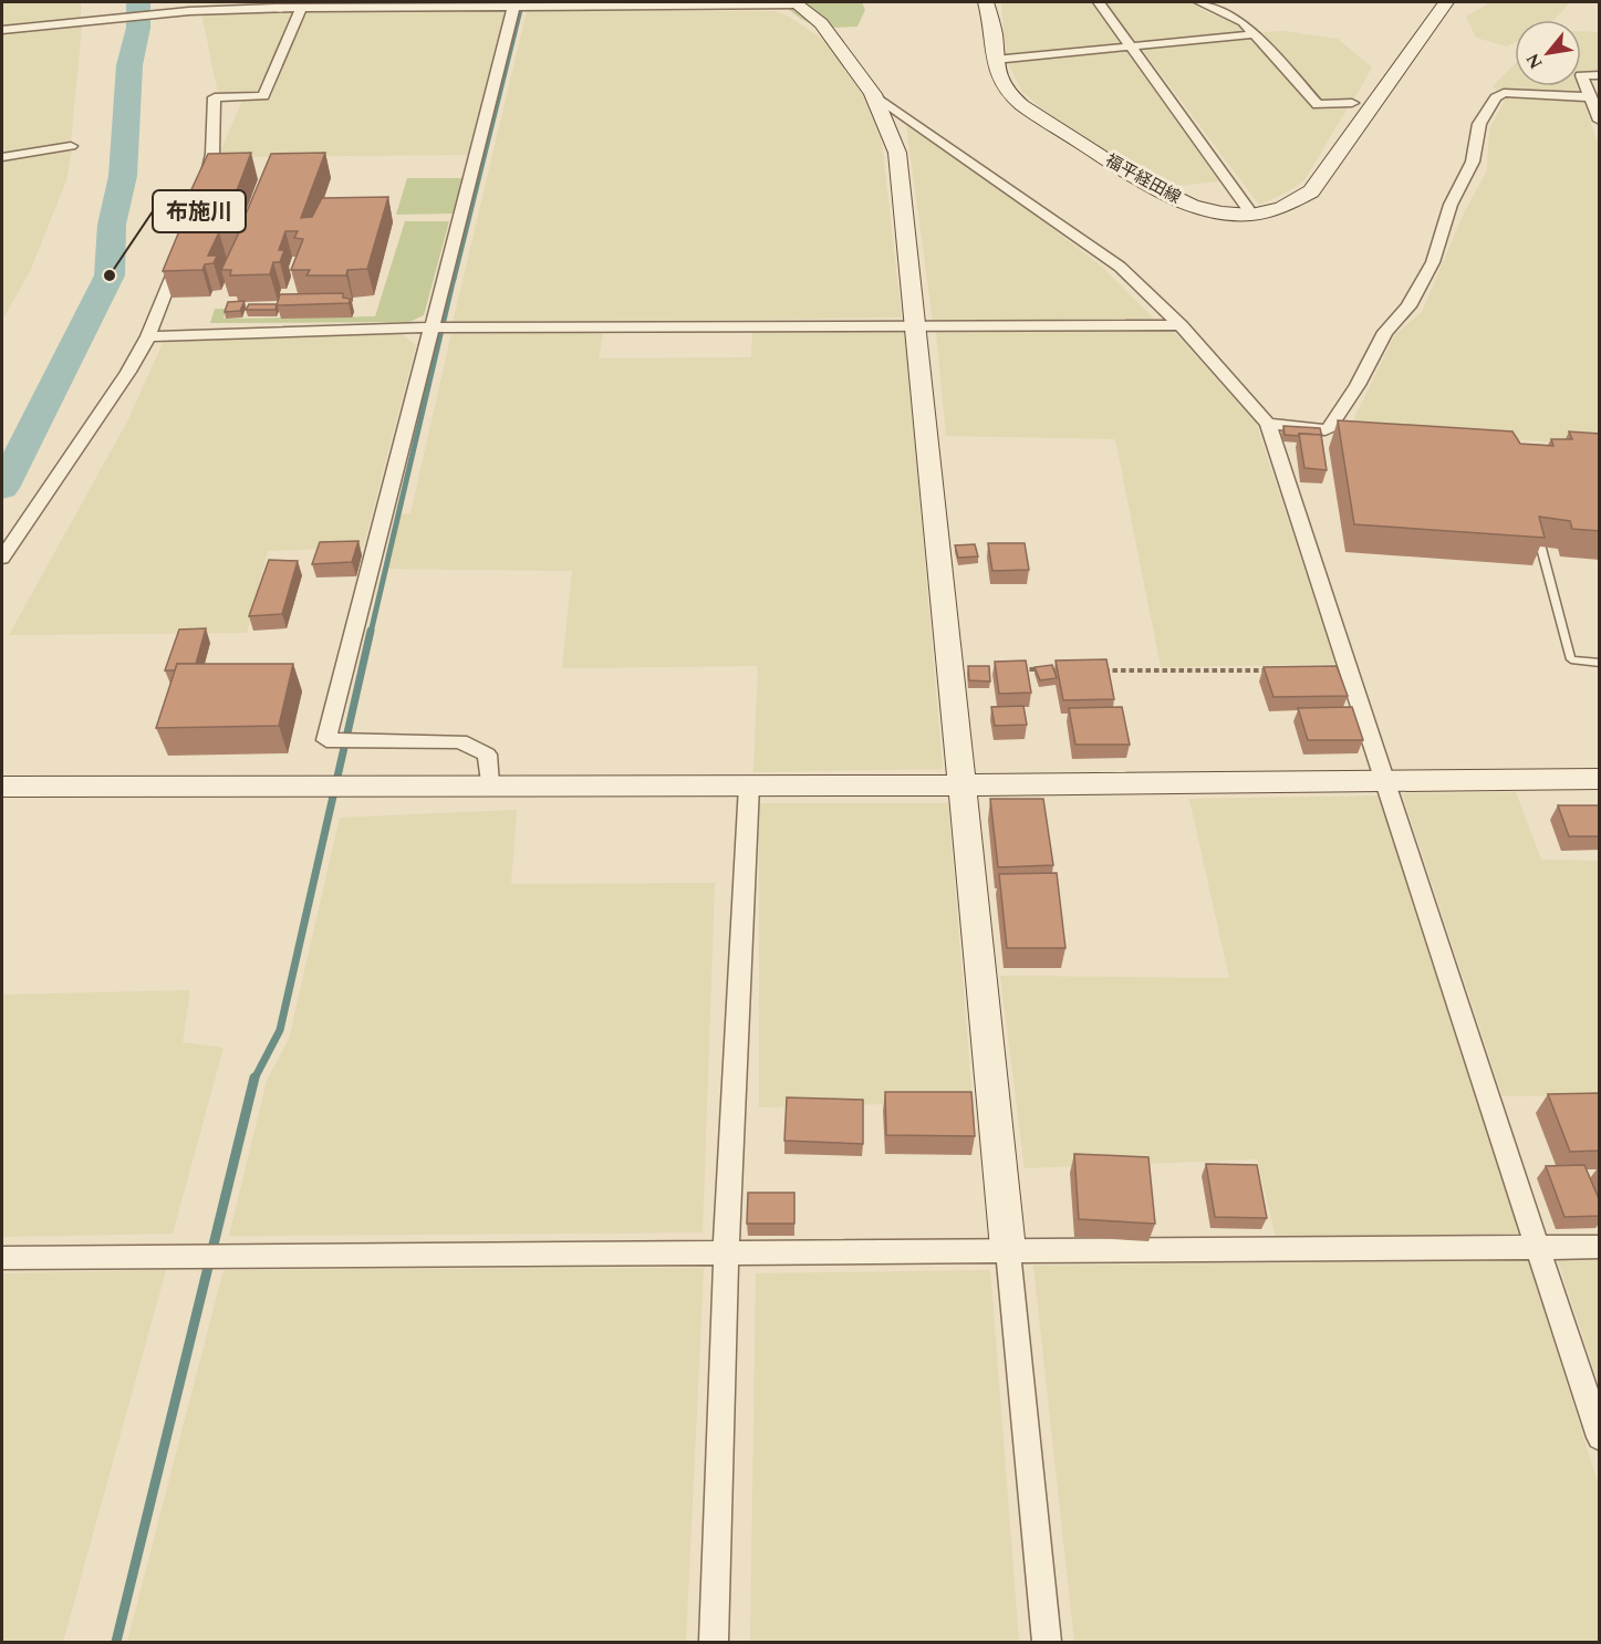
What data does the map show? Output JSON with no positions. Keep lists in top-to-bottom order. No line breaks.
{"streets":{"street":["福平経田線"]},"places":["布施川"],"north":"bottom left"}
